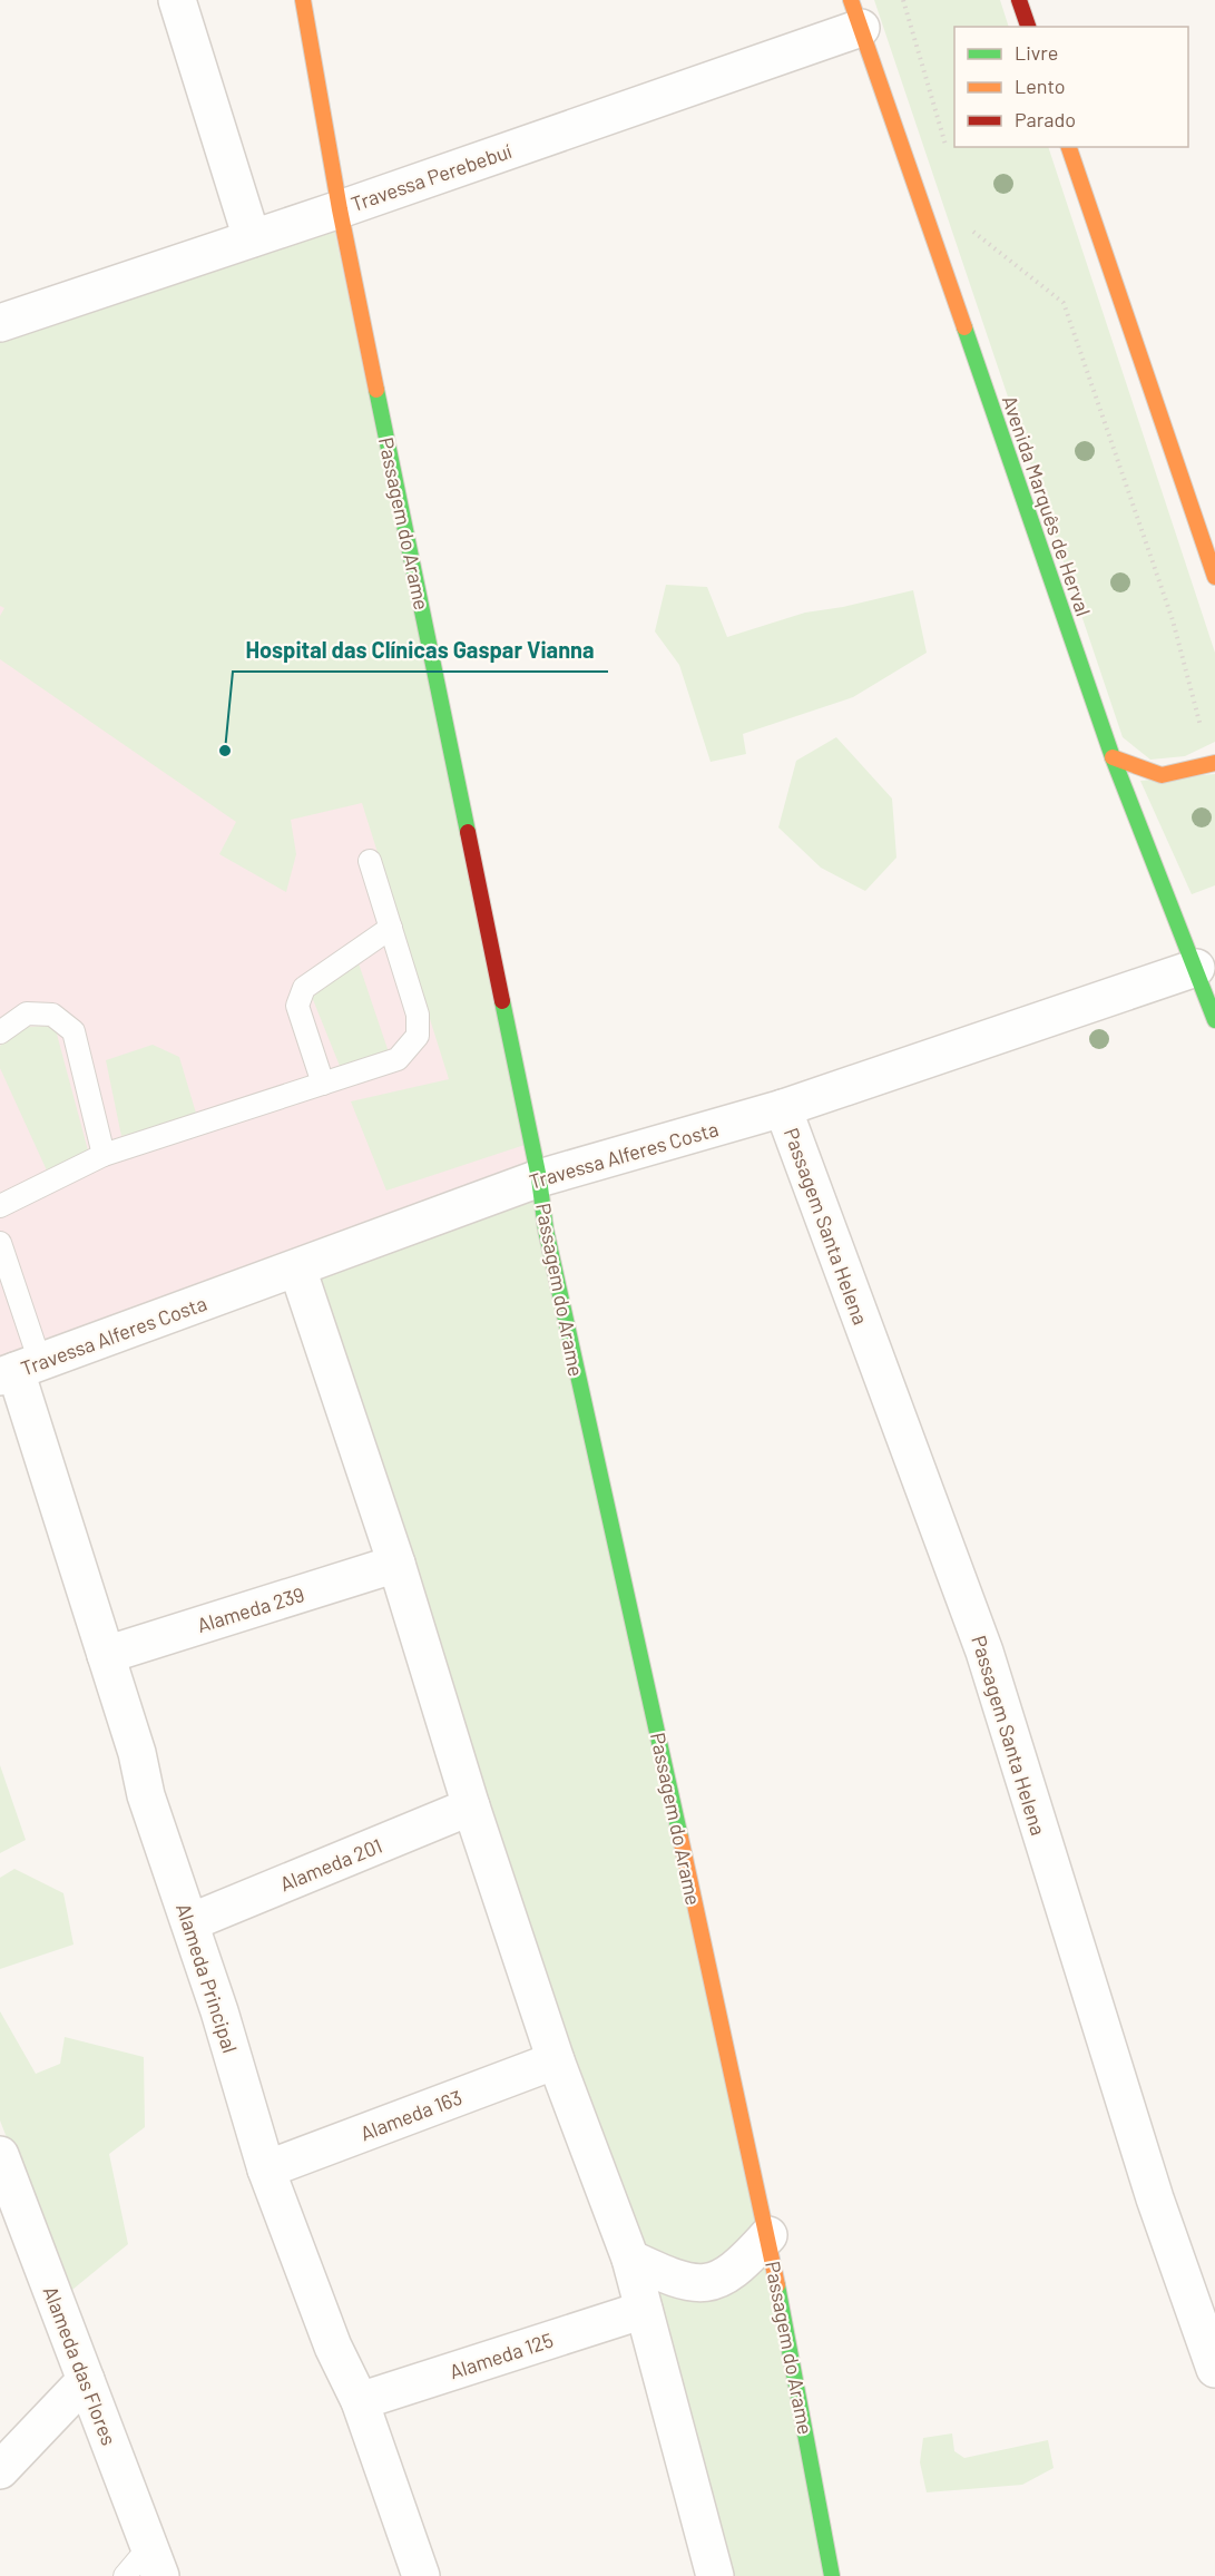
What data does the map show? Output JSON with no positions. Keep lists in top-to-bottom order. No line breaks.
{"streets":{"street":["Travessa Perebebuí","Avenida Marquês de Herval","Passagem do Arame","Travessa Alferes Costa","Passagem Santa Helena","Alameda 239","Alameda 201","Alameda Principal","Alameda 163","Alameda 125","Alameda das Flores"]},"crossings":[["Travessa Perebebuí","Avenida Marquês de Herval"],["Travessa Perebebuí","Passagem do Arame"],["Avenida Marquês de Herval","Travessa Alferes Costa"],["Passagem do Arame","Travessa Alferes Costa"],["Travessa Alferes Costa","Passagem Santa Helena"],["Travessa Alferes Costa","Alameda Principal"],["Alameda 239","Alameda Principal"],["Alameda 201","Alameda Principal"],["Alameda Principal","Alameda 163"],["Alameda Principal","Alameda 125"]],"places":["Hospital das Clínicas Gaspar Vianna"],"legend":["Livre","Lento","Parado"]}
